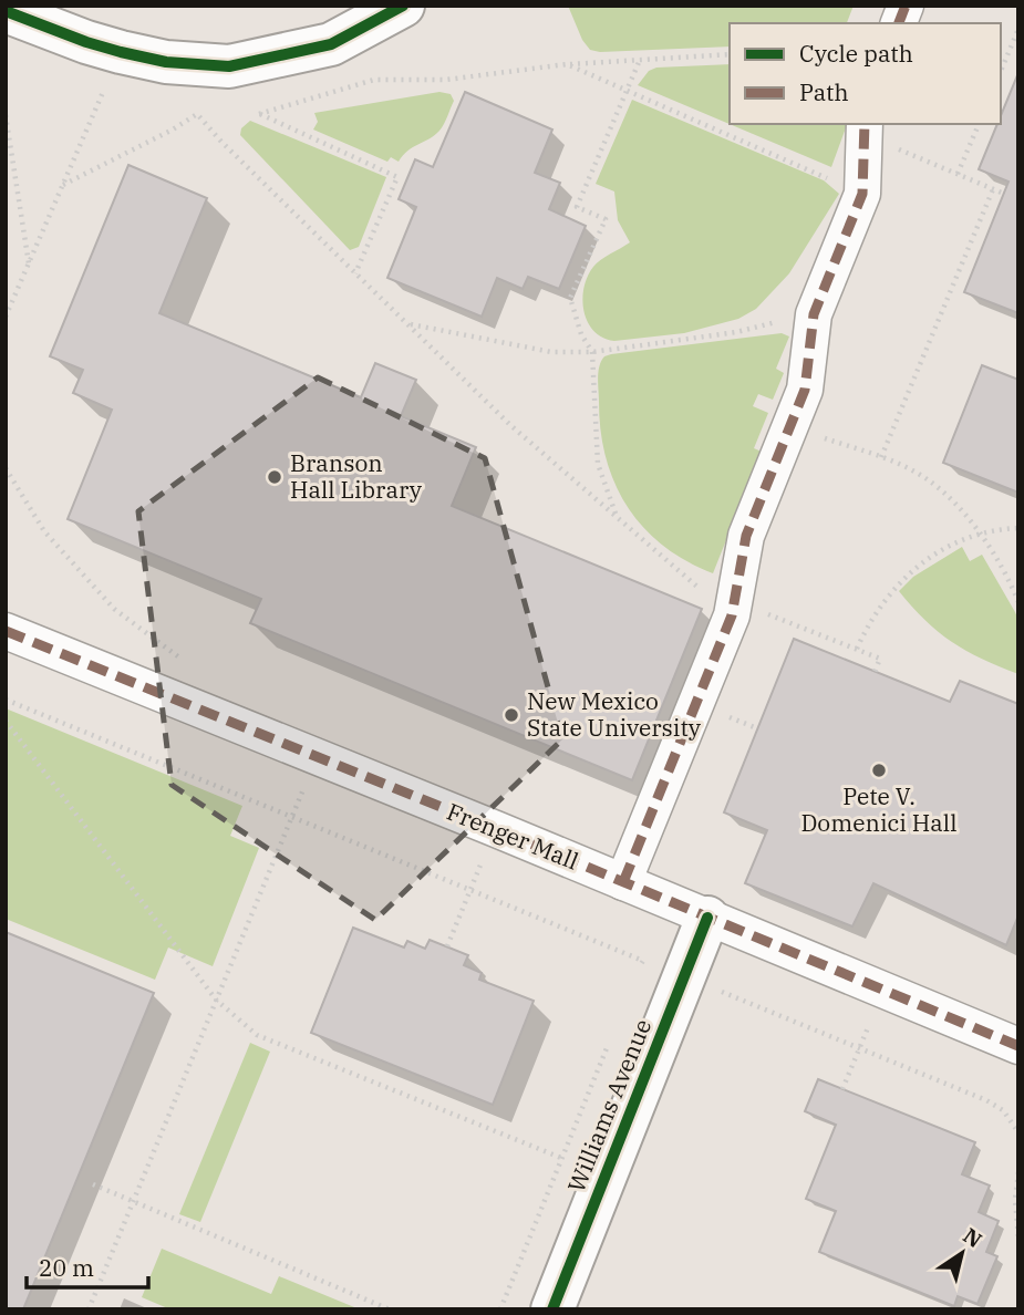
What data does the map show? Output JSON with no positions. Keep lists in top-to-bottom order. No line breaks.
{"streets":{"street":["Frenger Mall","Williams Avenue"]},"crossings":[["Frenger Mall","Williams Avenue"]],"places":["Branson Hall Library","New Mexico State University","Pete V. Domenici Hall"],"legend":["Cycle path","Path"],"scale_bar":"20 m","north":"top right"}
